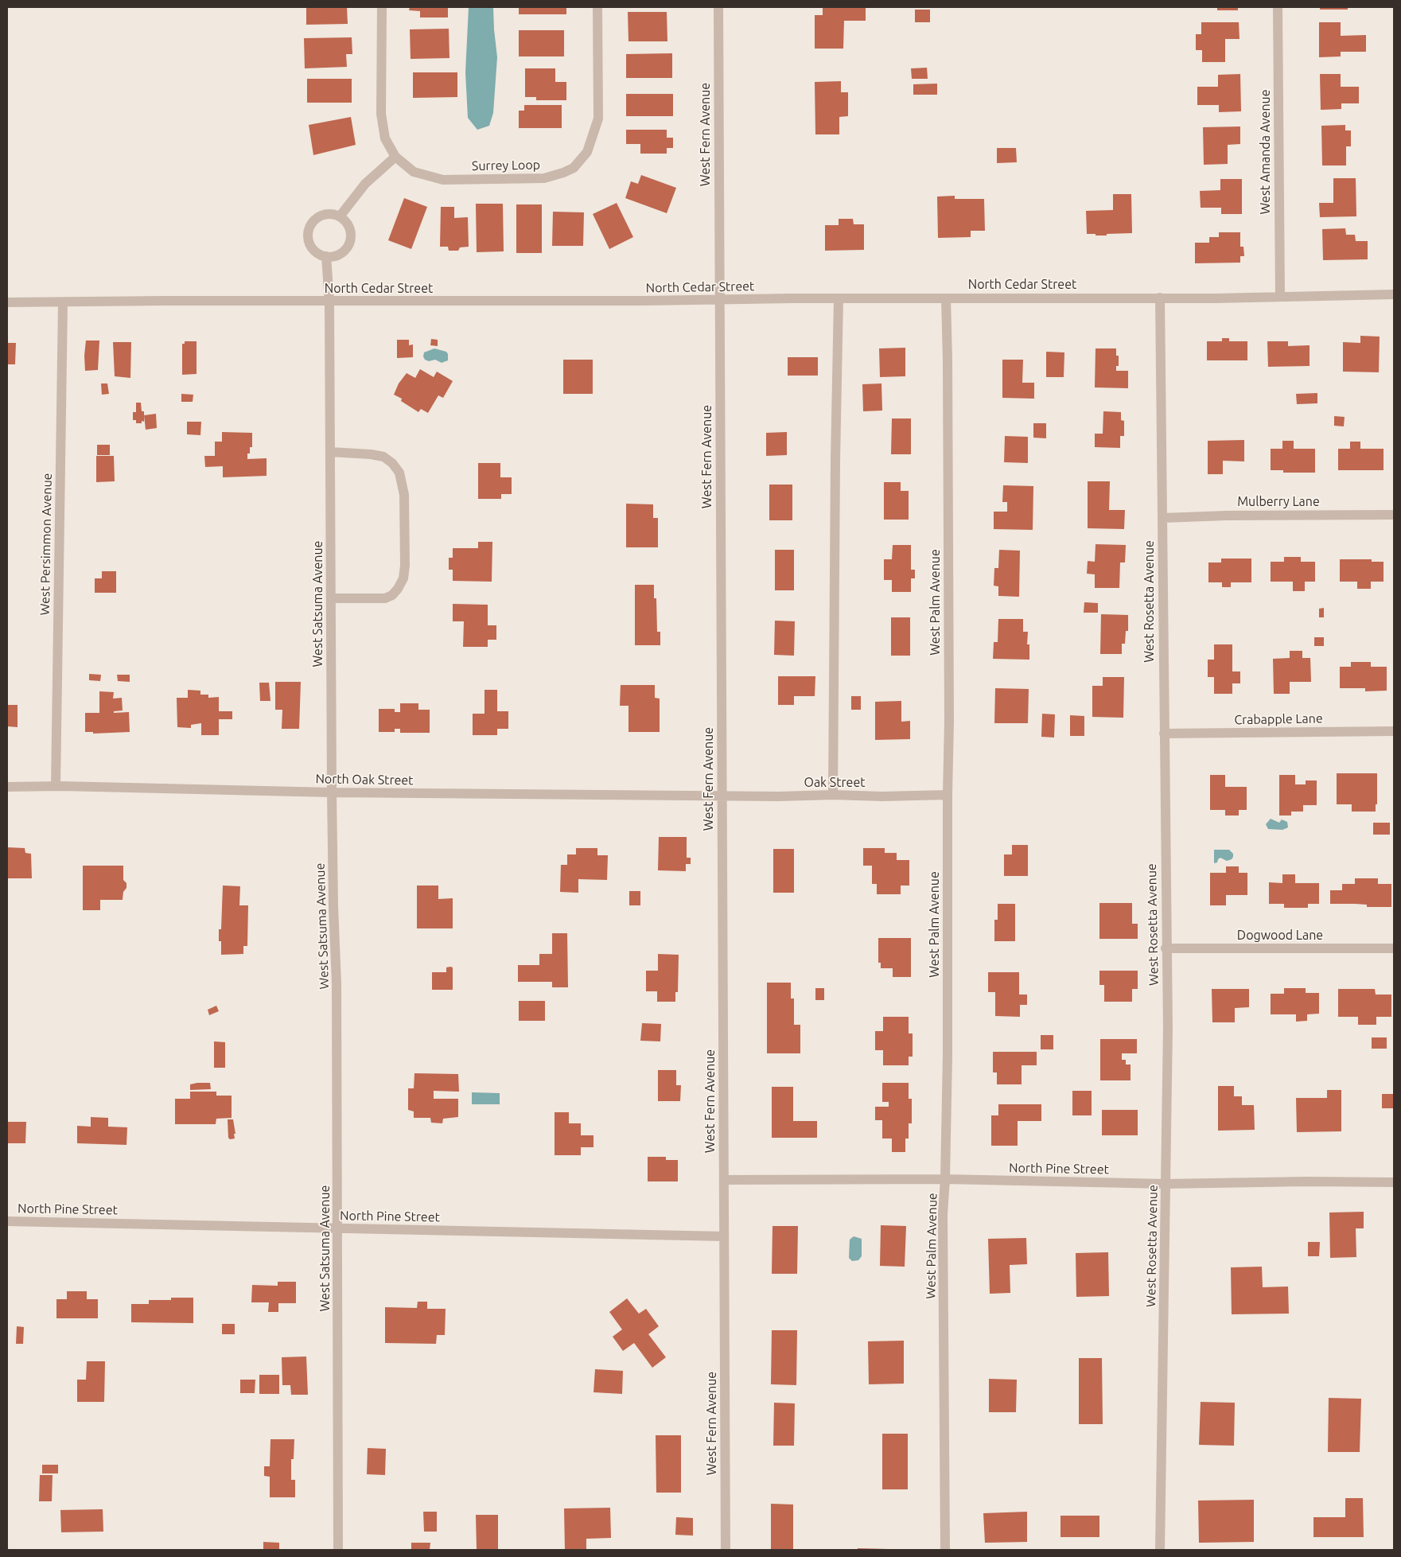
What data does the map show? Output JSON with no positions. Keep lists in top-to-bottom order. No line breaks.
{"streets":{"street":["West Fern Avenue","West Amanda Avenue","Surrey Loop","North Cedar Street","Mulberry Lane","West Persimmon Avenue","West Rosetta Avenue","West Palm Avenue","West Satsuma Avenue","Crabapple Lane","North Oak Street","Oak Street","Dogwood Lane","North Pine Street"]},"crossings":[["West Fern Avenue","North Cedar Street"],["West Fern Avenue","North Oak Street"],["West Fern Avenue","Oak Street"],["West Fern Avenue","North Pine Street"],["West Amanda Avenue","North Cedar Street"],["North Cedar Street","West Persimmon Avenue"],["North Cedar Street","West Rosetta Avenue"],["North Cedar Street","West Palm Avenue"],["North Cedar Street","West Satsuma Avenue"],["Mulberry Lane","West Rosetta Avenue"],["West Persimmon Avenue","North Oak Street"],["West Rosetta Avenue","Crabapple Lane"],["West Rosetta Avenue","Dogwood Lane"],["West Rosetta Avenue","North Pine Street"],["West Palm Avenue","Oak Street"],["West Palm Avenue","North Pine Street"],["West Satsuma Avenue","North Oak Street"],["West Satsuma Avenue","North Pine Street"],["North Oak Street","Oak Street"]]}
